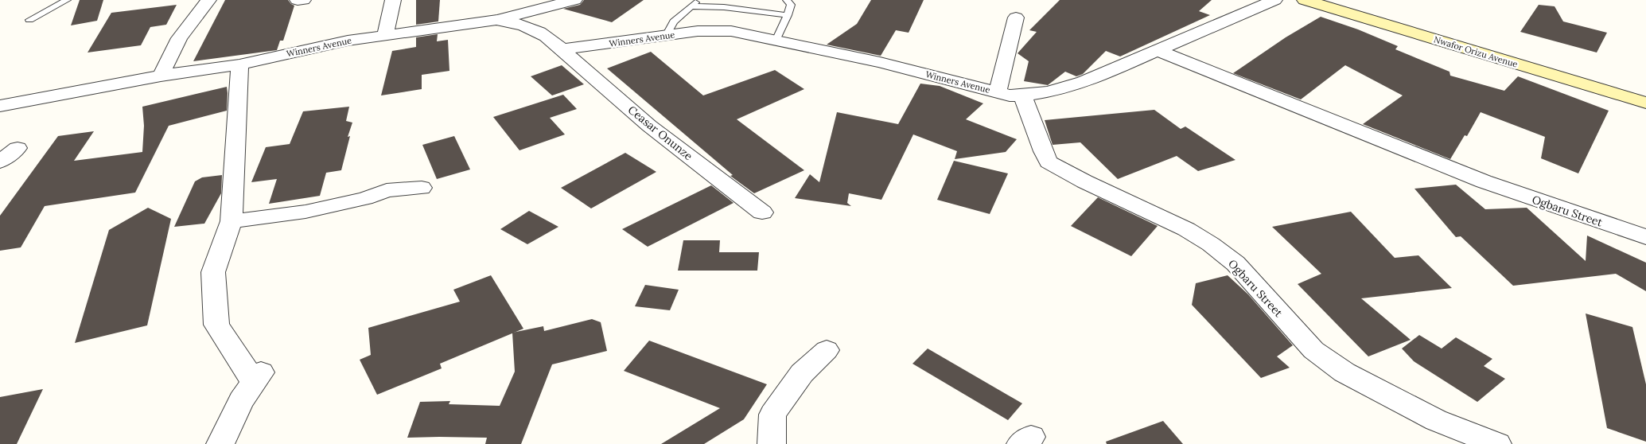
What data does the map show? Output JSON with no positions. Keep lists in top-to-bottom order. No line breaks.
{"streets":{"street":["Winners Avenue","Nwafor Orizu Avenue","Ceasar Onunze","Ogbaru Street"]},"crossings":[["Winners Avenue","Ceasar Onunze"],["Winners Avenue","Ogbaru Street"]]}
